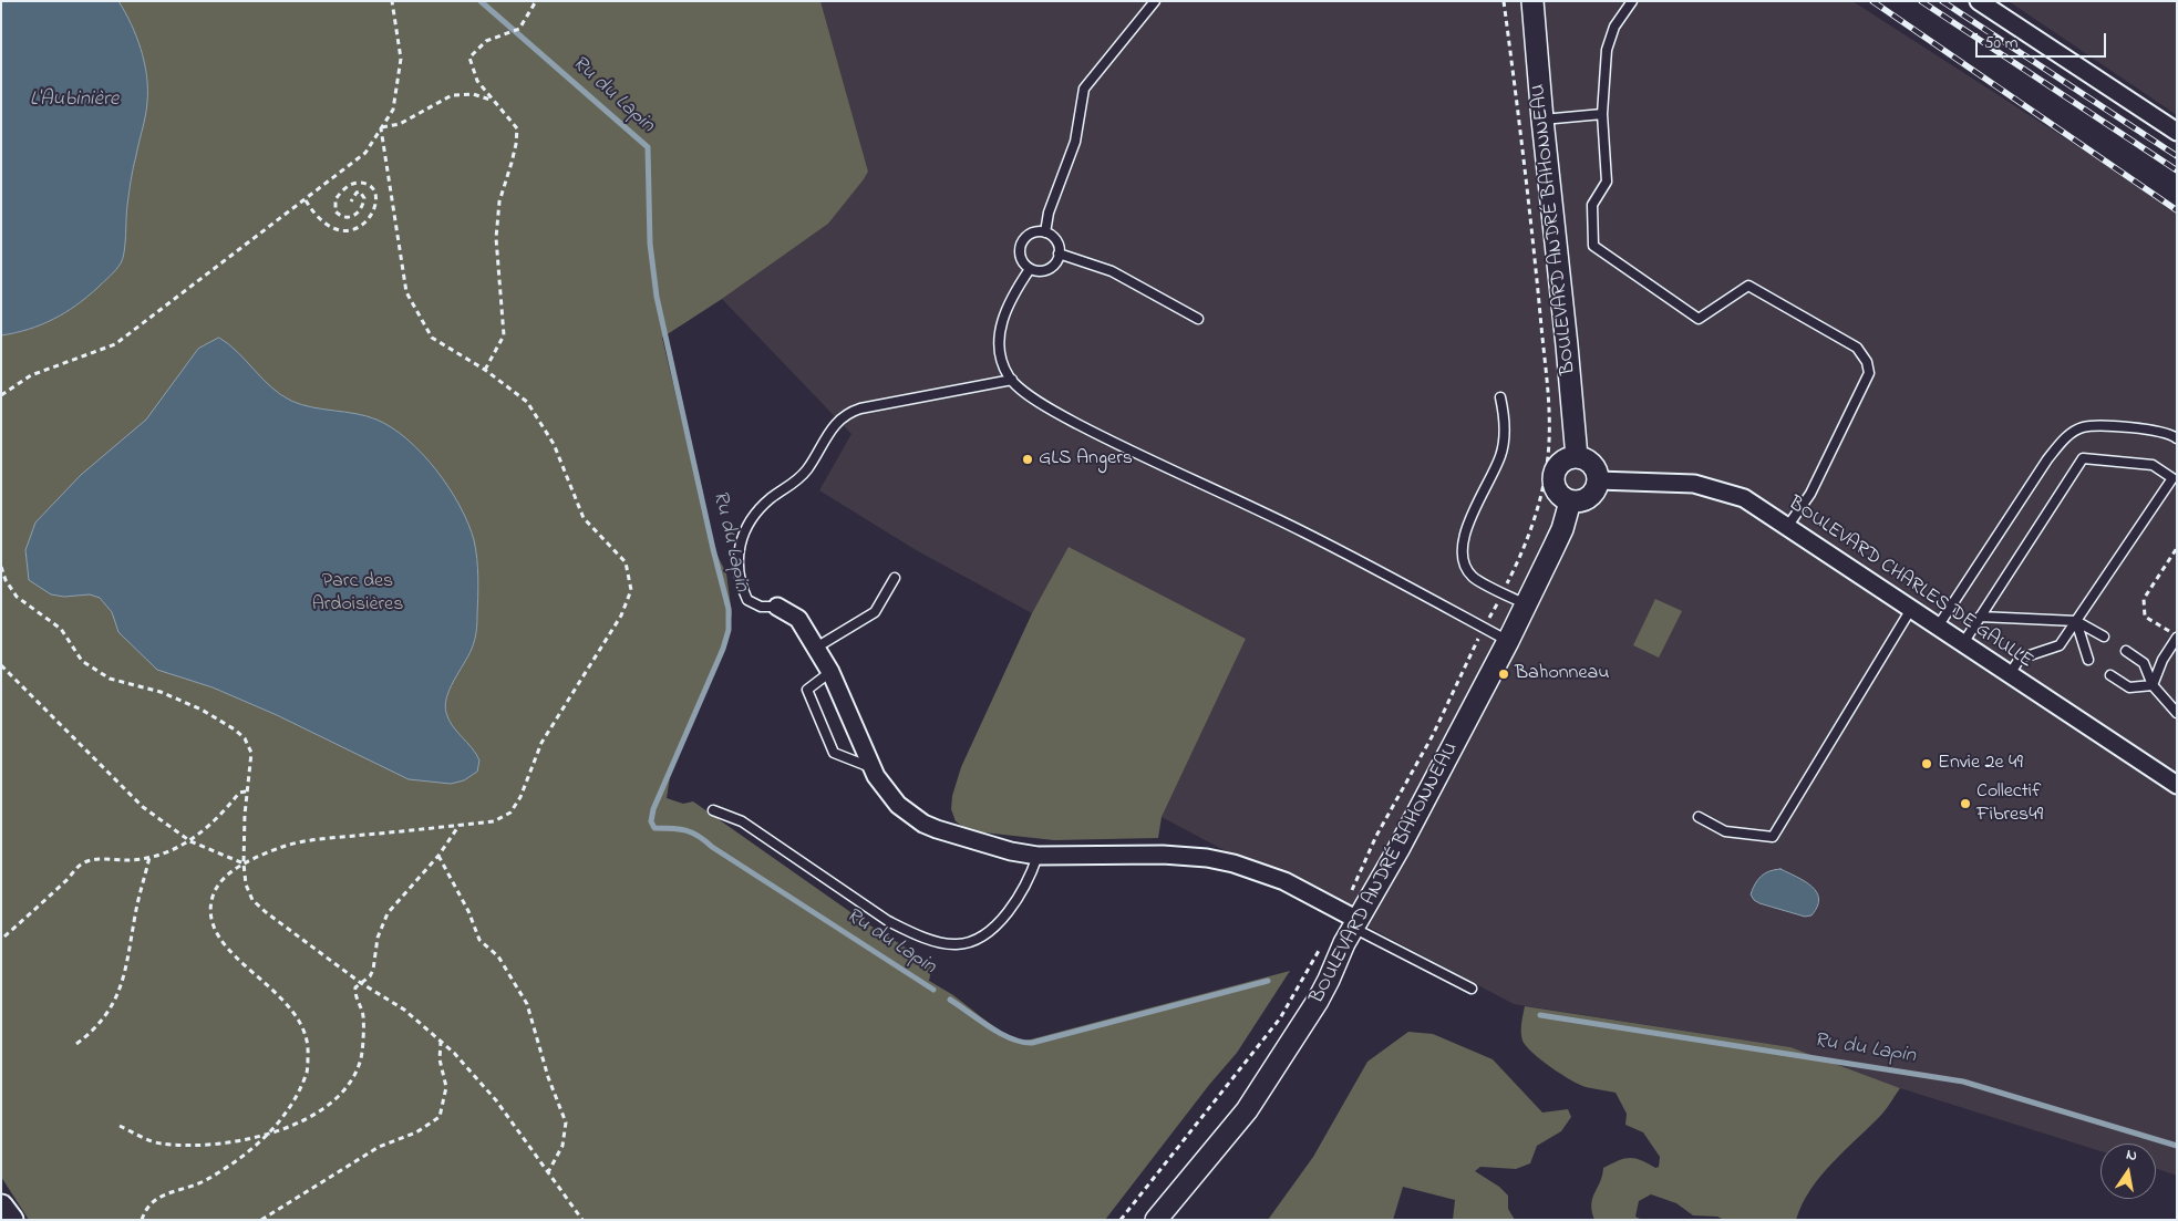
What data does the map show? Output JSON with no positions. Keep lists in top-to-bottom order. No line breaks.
{"streets":{"street":["BOULEVARD ANDRÉ BAHONNEAU","BOULEVARD CHARLES DE GAULLE"]},"crossings":[["BOULEVARD ANDRÉ BAHONNEAU","BOULEVARD CHARLES DE GAULLE"]],"water":["Ru du Lapin","L'Aubinière"],"parks":["Parc des Ardoisières"],"places":["GLS Angers","Bahonneau","Envie 2e 49","Collectif Fibres49"],"scale_bar":"50 m","north":"top"}
